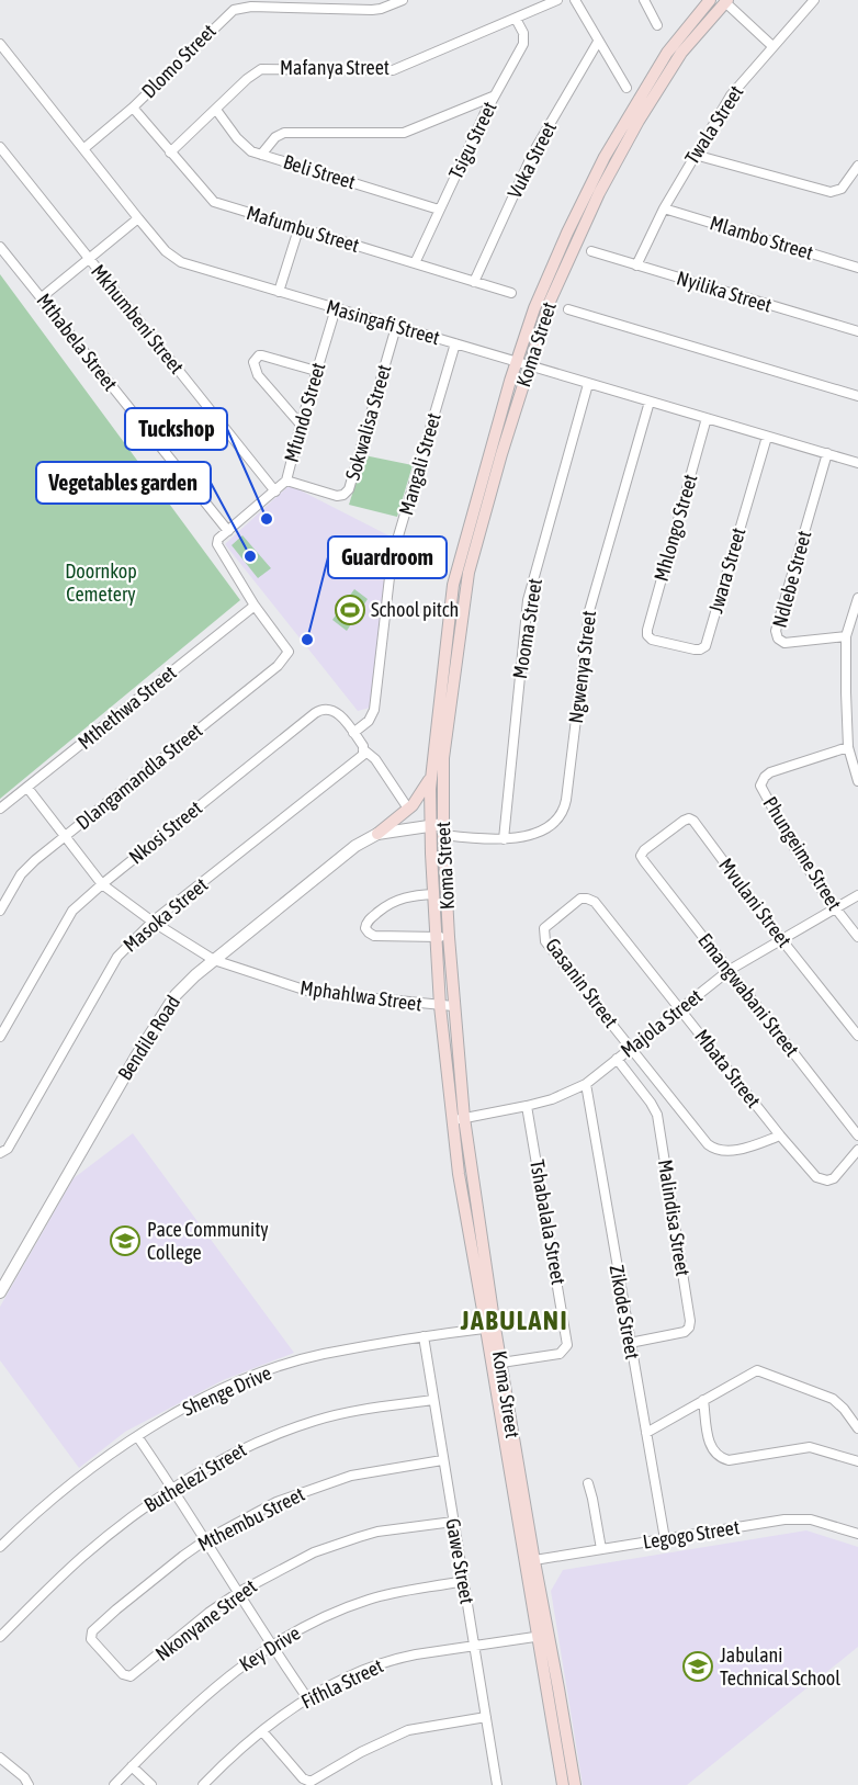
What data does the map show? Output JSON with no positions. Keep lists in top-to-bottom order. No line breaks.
{"streets":{"main road":["Koma Street"],"street":["Dlomo Street","Mafanya Street","Twala Street","Tsigu Street","Vuka Street","Beli Street","Mafumbu Street","Mlambo Street","Nyilika Street","Mkhumbeni Street","Masingafi Street","Mthabela Street","Mfundo Street","Sokwalisa Street","Mangali Street","Mhlongo Street","Jwara Street","Ndlebe Street","Mooma Street","Ngwenya Street","Mthethwa Street","Dlangamandla Street","Nkosi Street","Phungeime Street","Mvulani Street","Masoka Street","Gasanin Street","Emangwabani Street","Mphahlwa Street","Majola Street","Bendile Road","Mbata Street","Malindisa Street","Tshabalala Street","Zikode Street","Shenge Drive","Buthelezi Street","Mthembu Street","Legogo Street","Gawe Street","Nkonyane Street","Key Drive","Fifhla Street"]},"crossings":[["Dlomo Street","Mafumbu Street"],["Dlomo Street","Masingafi Street"],["Mafanya Street","Tsigu Street"],["Mafanya Street","Beli Street"],["Mafanya Street","Mafumbu Street"],["Twala Street","Mlambo Street"],["Twala Street","Nyilika Street"],["Tsigu Street","Beli Street"],["Tsigu Street","Mafumbu Street"],["Vuka Street","Mafumbu Street"],["Mkhumbeni Street","Mfundo Street"],["Masingafi Street","Koma Street"],["Masingafi Street","Mfundo Street"],["Masingafi Street","Sokwalisa Street"],["Masingafi Street","Mangali Street"],["Masingafi Street","Mhlongo Street"],["Masingafi Street","Jwara Street"],["Masingafi Street","Ndlebe Street"],["Masingafi Street","Mooma Street"],["Masingafi Street","Ngwenya Street"],["Mthabela Street","Mfundo Street"],["Koma Street","Ngwenya Street"],["Koma Street","Mphahlwa Street"],["Koma Street","Majola Street"],["Koma Street","Bendile Road"],["Koma Street","Tshabalala Street"],["Koma Street","Shenge Drive"],["Koma Street","Legogo Street"],["Koma Street","Fifhla Street"],["Mfundo Street","Sokwalisa Street"],["Mangali Street","Nkosi Street"],["Mhlongo Street","Jwara Street"],["Mooma Street","Ngwenya Street"],["Ngwenya Street","Bendile Road"],["Mthethwa Street","Dlangamandla Street"],["Mthethwa Street","Mphahlwa Street"],["Dlangamandla Street","Mphahlwa Street"],["Nkosi Street","Masoka Street"],["Nkosi Street","Mphahlwa Street"],["Phungeime Street","Majola Street"],["Mvulani Street","Emangwabani Street"],["Mvulani Street","Majola Street"],["Masoka Street","Mphahlwa Street"],["Gasanin Street","Majola Street"],["Gasanin Street","Mbata Street"],["Emangwabani Street","Majola Street"],["Mphahlwa Street","Bendile Road"],["Majola Street","Mbata Street"],["Majola Street","Malindisa Street"],["Majola Street","Tshabalala Street"],["Majola Street","Zikode Street"],["Malindisa Street","Zikode Street"],["Zikode Street","Legogo Street"],["Shenge Drive","Gawe Street"],["Buthelezi Street","Gawe Street"],["Mthembu Street","Gawe Street"],["Mthembu Street","Nkonyane Street"],["Gawe Street","Nkonyane Street"],["Gawe Street","Key Drive"],["Gawe Street","Fifhla Street"]],"districts":["JABULANI"],"parks":["Doornkop Cemetery"],"places":{"other":["Tuckshop","Vegetables garden","Guardroom"],"sports":["School pitch"],"school or university":["Pace Community College","Jabulani Technical School"]}}
